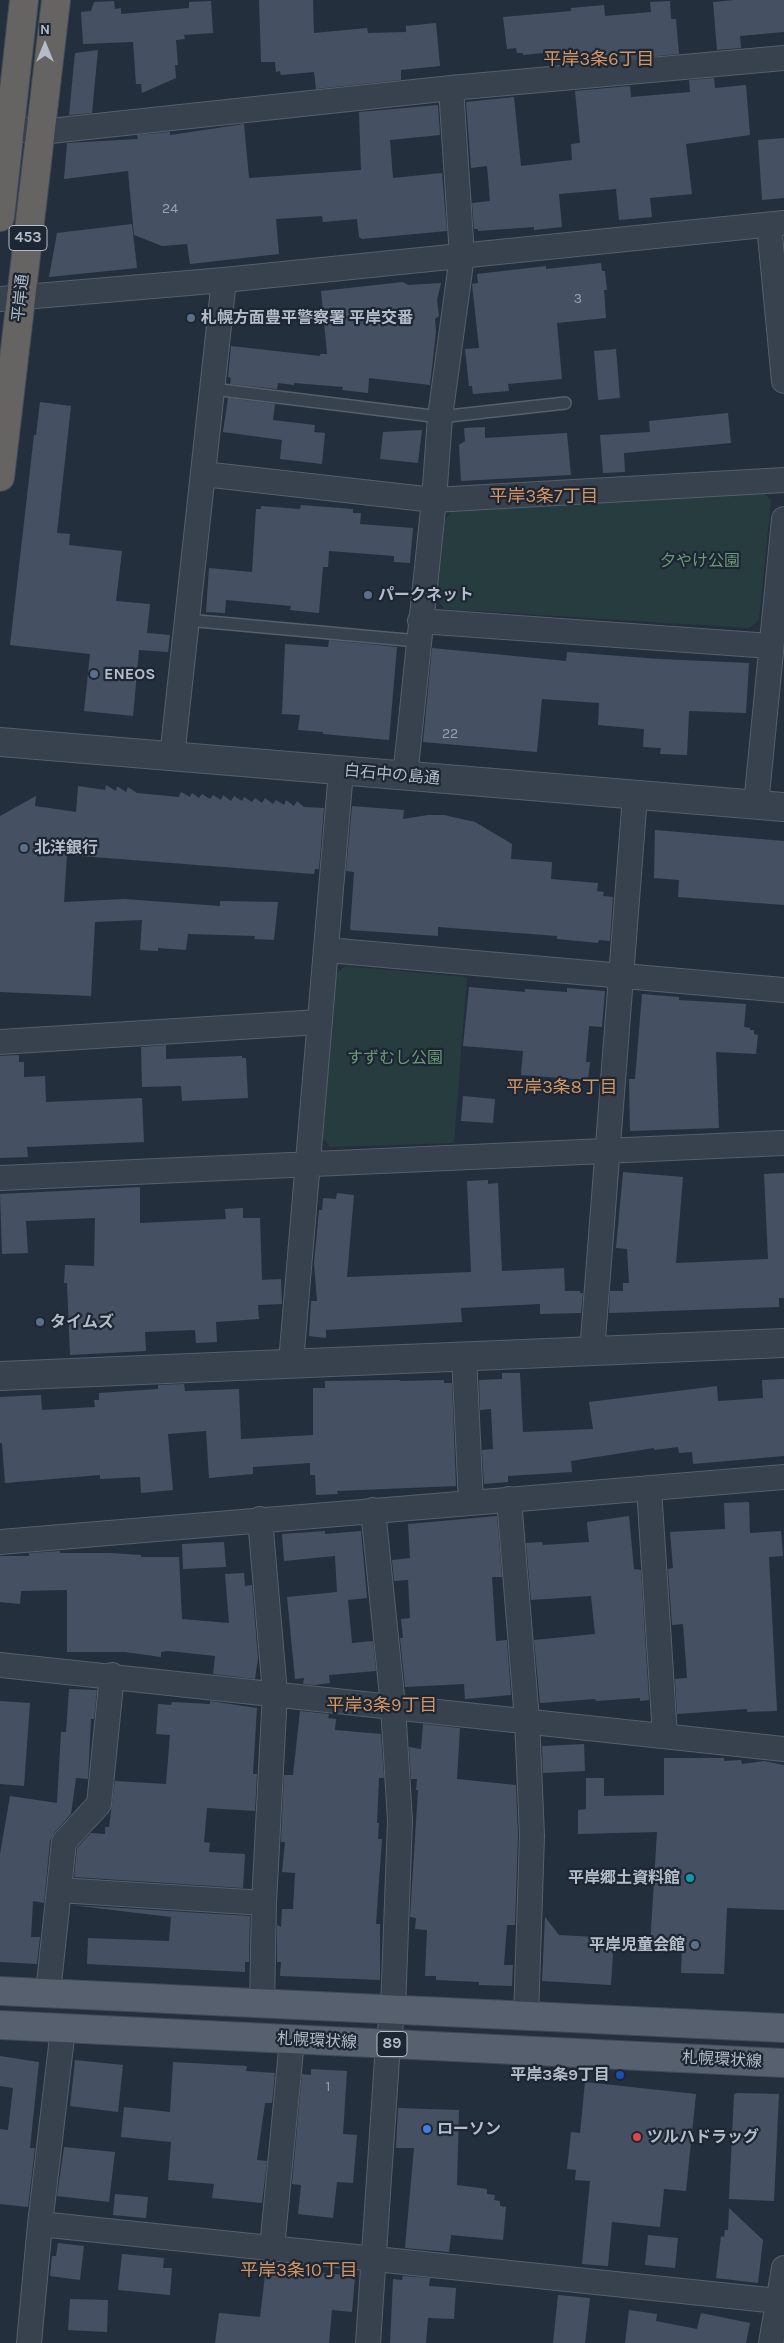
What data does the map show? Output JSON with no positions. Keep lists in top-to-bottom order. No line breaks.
{"streets":{"highway":["453","平岸通"],"main road":["札幌環状線","89"],"street":["白石中の島通"]},"districts":["平岸3条6丁目","平岸3条7丁目","平岸3条8丁目","平岸3条9丁目","平岸3条10丁目"],"parks":["夕やけ公園","すずむし公園"],"places":["札幌方面豊平警察署 平岸交番","パークネット","ENEOS","北洋銀行","タイムズ","平岸郷土資料館","平岸児童会館","平岸3条9丁目","ローソン","ツルハドラッグ"],"house_numbers":["24","3","22","1"],"north":"top"}
